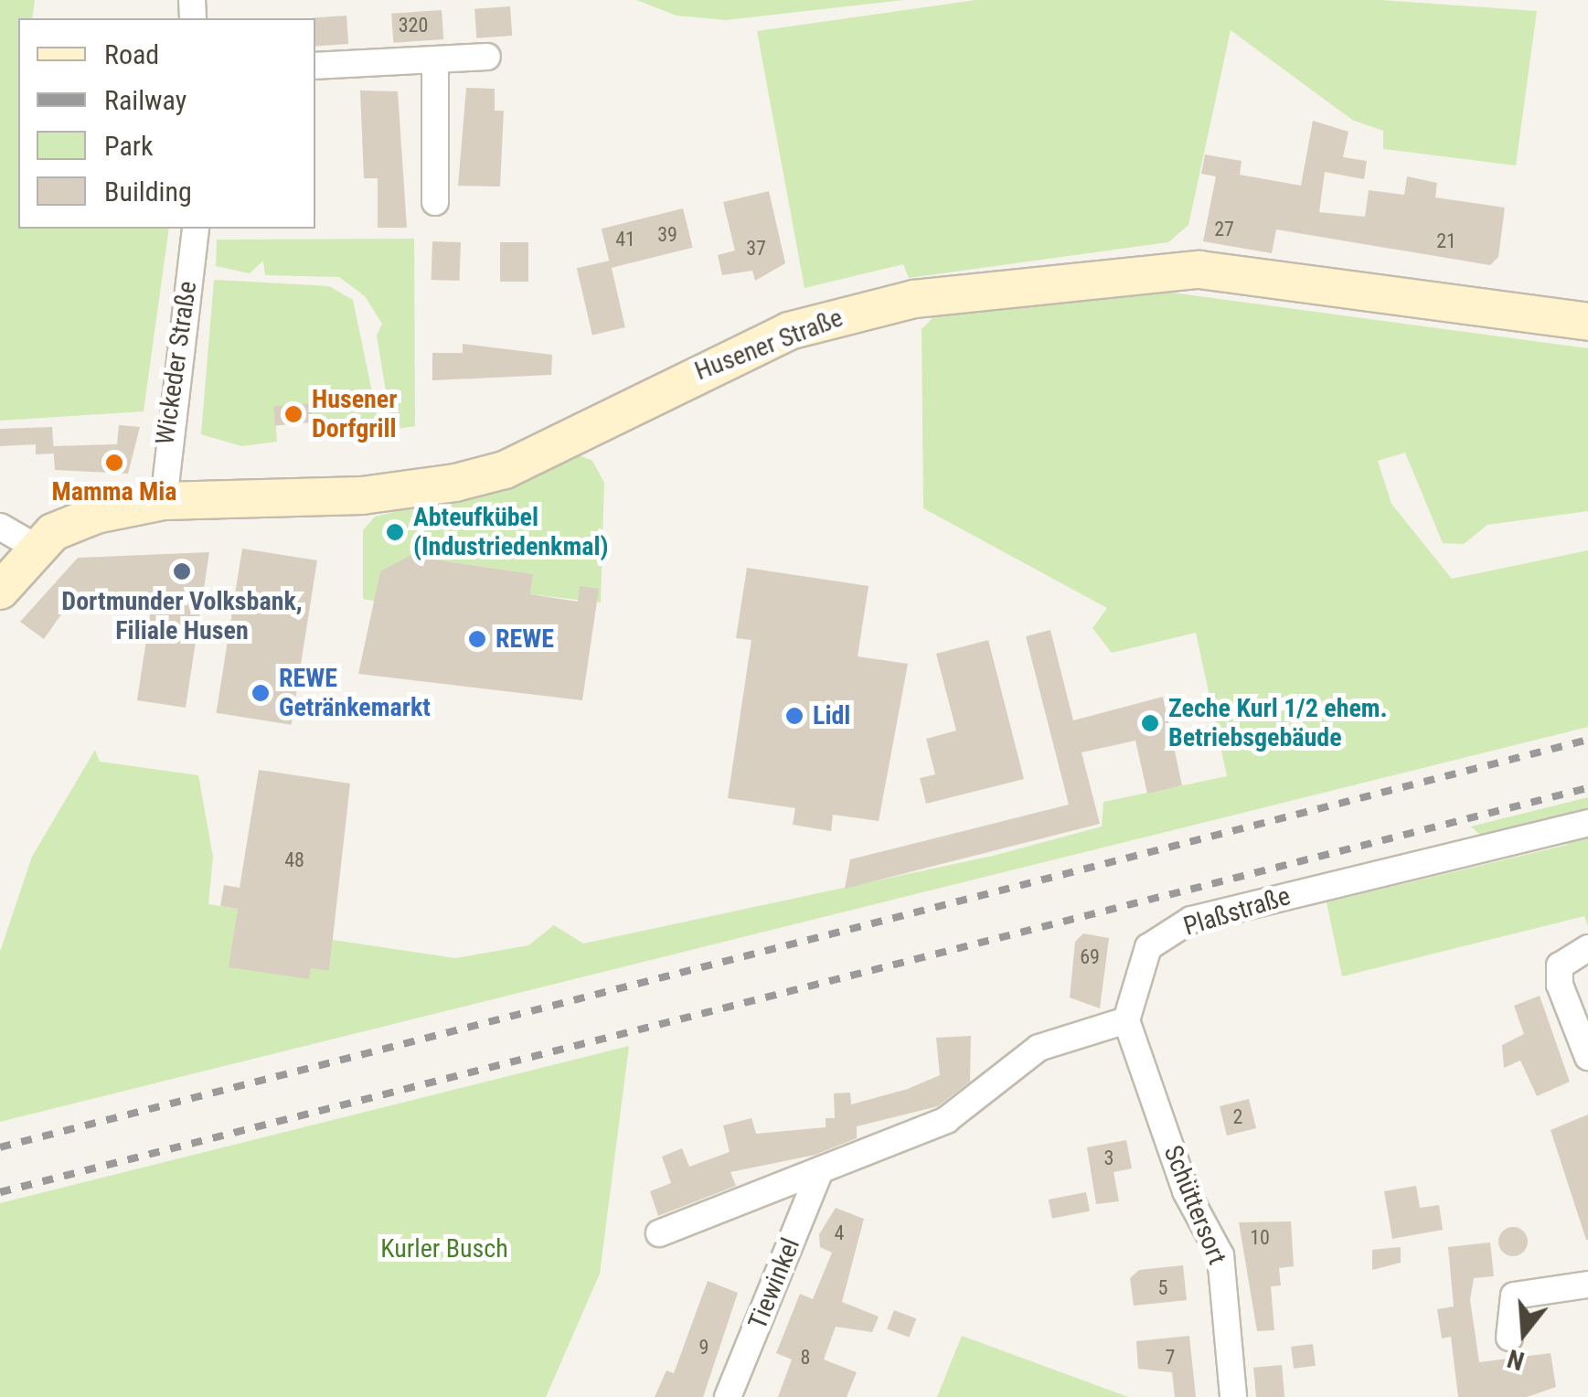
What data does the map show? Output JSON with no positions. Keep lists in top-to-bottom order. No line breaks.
{"streets":{"street":["Husener Straße","Wickeder Straße","Plaßstraße","Schüttersort","Tiewinkel"]},"crossings":[["Husener Straße","Wickeder Straße"],["Plaßstraße","Schüttersort"]],"parks":["Kurler Busch"],"places":["Husener Dorfgrill","Mamma Mia","Abteufkübel (Industriedenkmal)","Dortmunder Volksbank, Filiale Husen","REWE","REWE Getränkemarkt","Lidl","Zeche Kurl 1/2 ehem. Betriebsgebäude"],"house_numbers":["320","27","39","41","21","37","48","69","2","3","4","10","5","9","8","7"],"legend":["Road","Railway","Park","Building"],"north":"bottom"}
